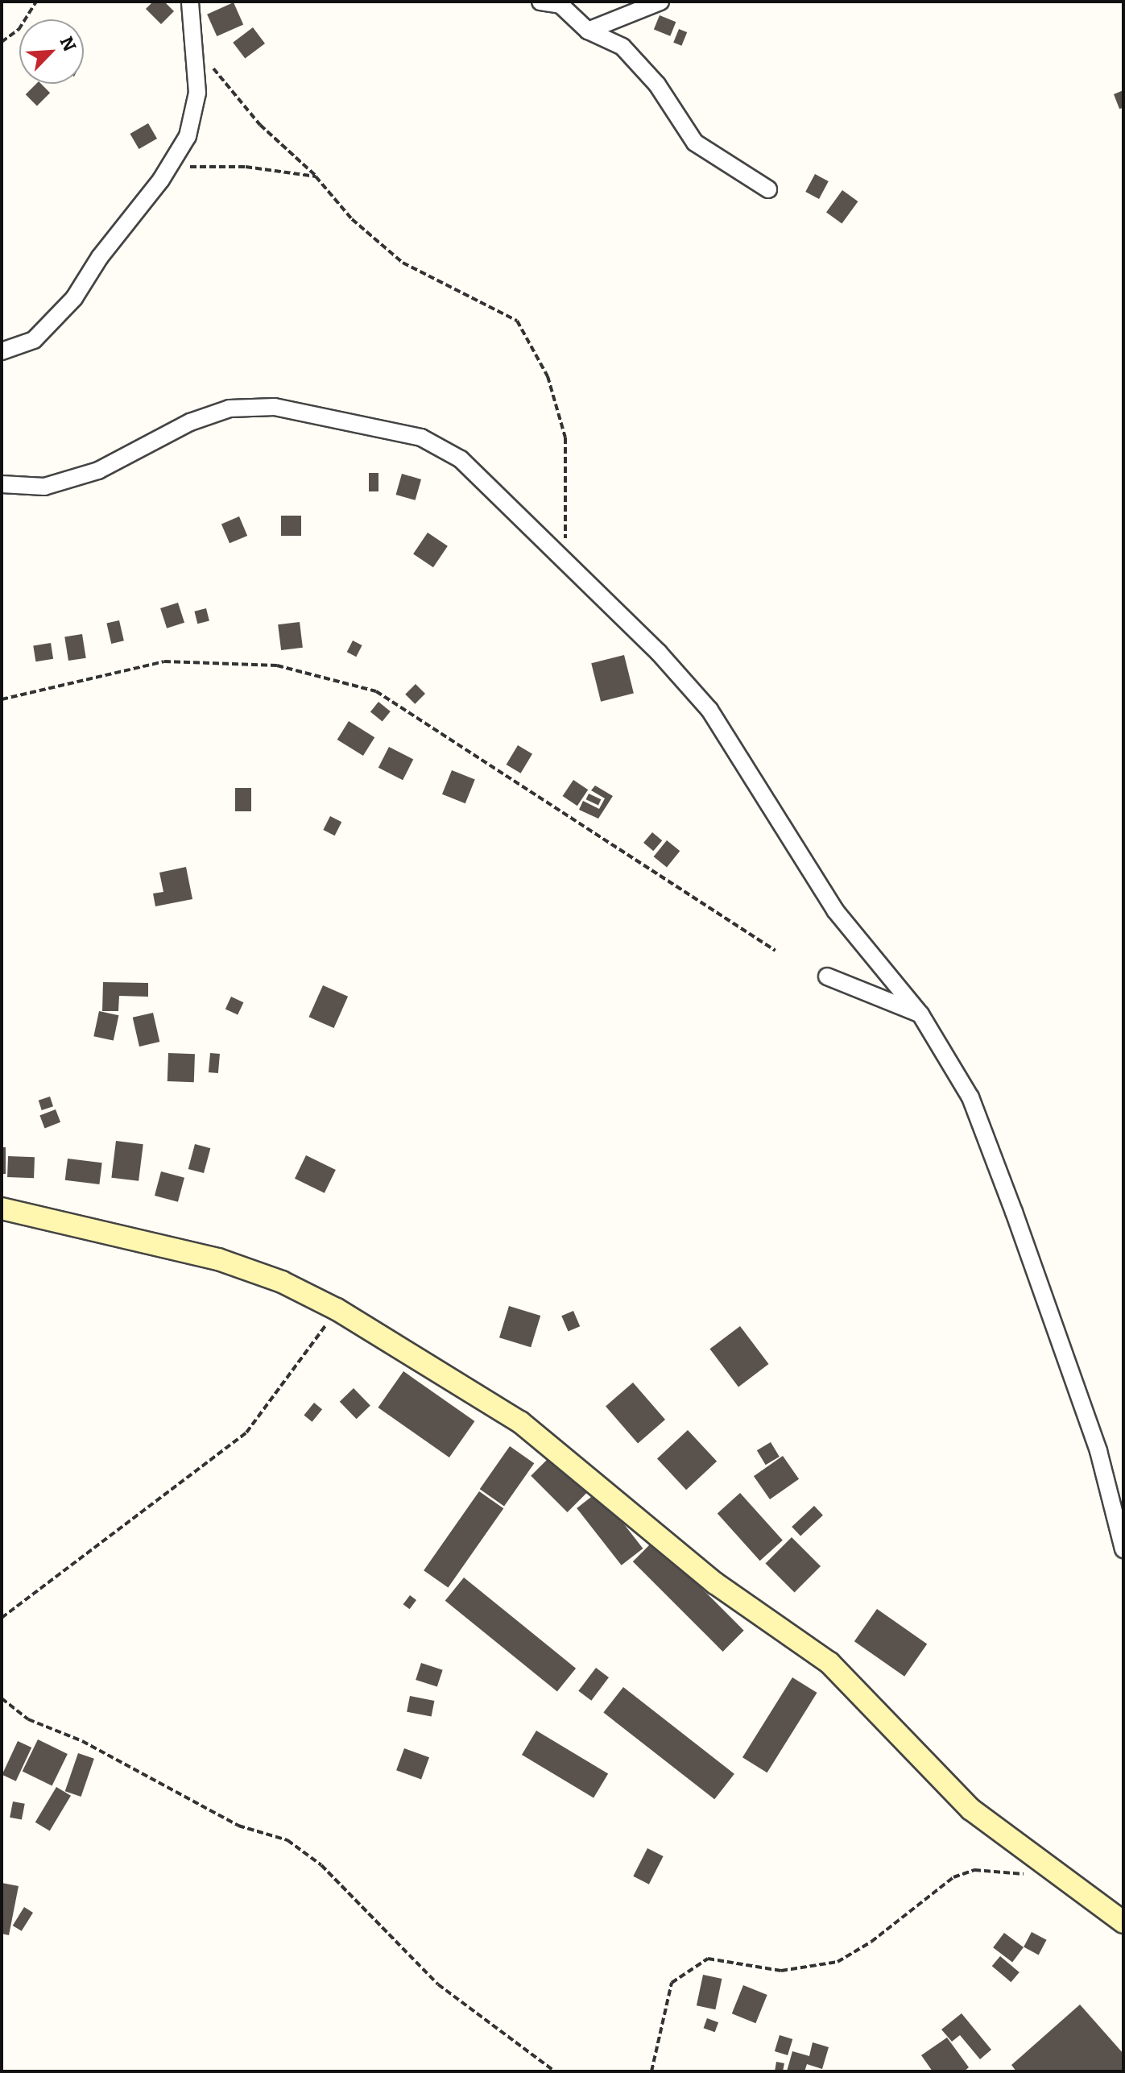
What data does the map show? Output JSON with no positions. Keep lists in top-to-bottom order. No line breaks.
{"north":"top right"}
